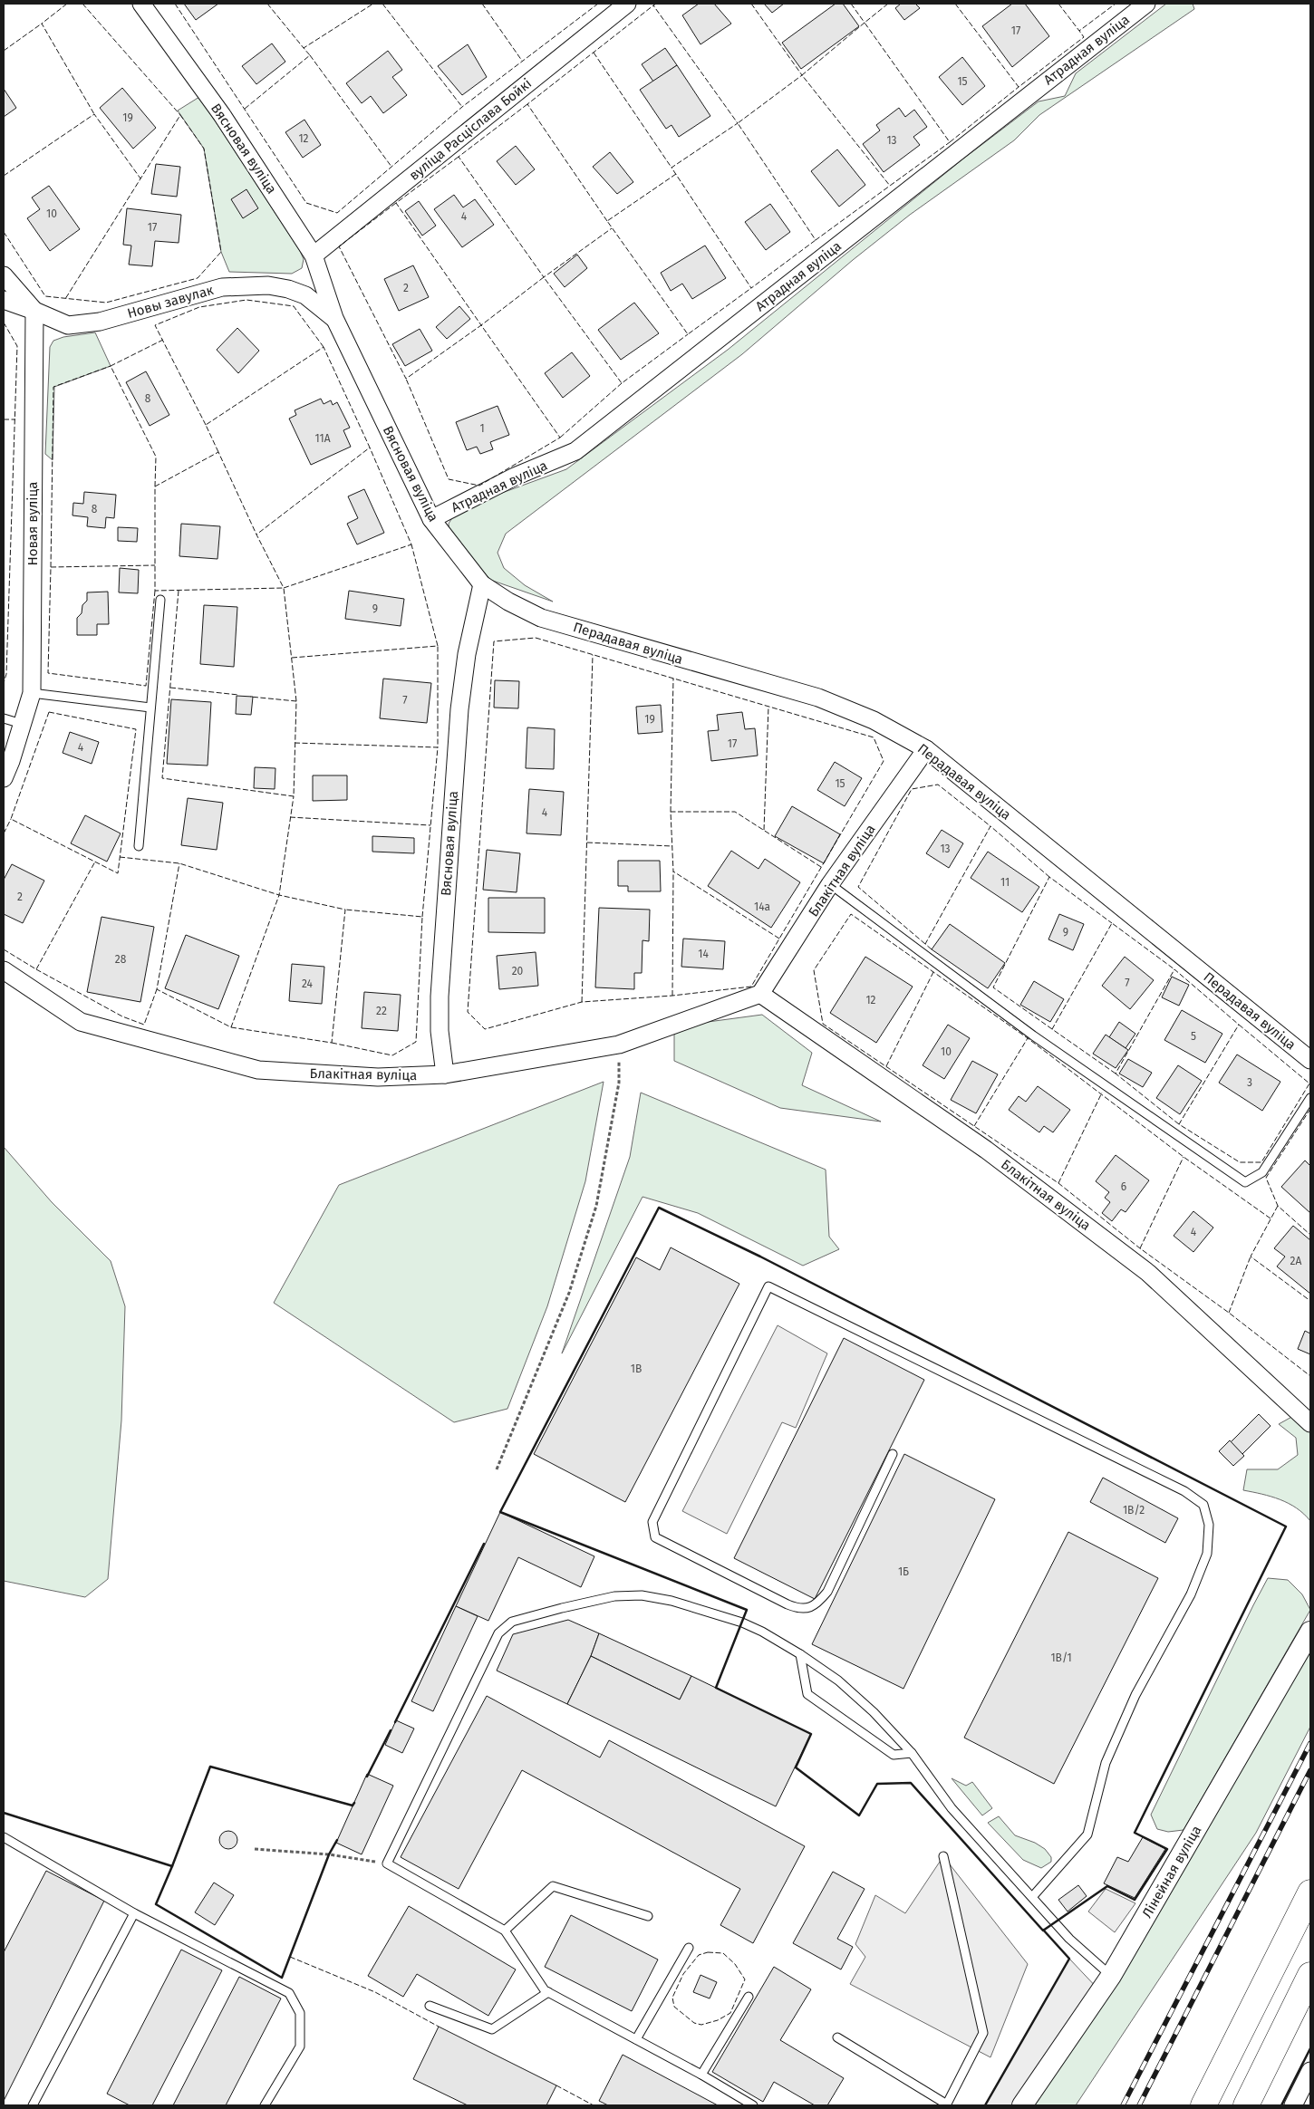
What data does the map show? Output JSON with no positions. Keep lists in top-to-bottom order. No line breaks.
{"streets":{"street":["Атрадная вуліца","вуліца Расціслава Бойкі","Вясновая вуліца","Новы завулак","Новая вуліца","Перадавая вуліца","Блакітная вуліца","Лінейная вуліца"]},"crossings":[["Атрадная вуліца","Вясновая вуліца"],["вуліца Расціслава Бойкі","Вясновая вуліца"],["Вясновая вуліца","Новы завулак"],["Вясновая вуліца","Перадавая вуліца"],["Вясновая вуліца","Блакітная вуліца"],["Новы завулак","Новая вуліца"],["Перадавая вуліца","Блакітная вуліца"]],"house_numbers":["17","15","19","12","13","10","4","17","2","8","1","11А","8","9","7","19","17","4","15","4","13","11","2","14а","9","14","28","20","7","24","12","22","5","10","3","6","4","2А","1В","1В/2","1Б","1В/1"]}
